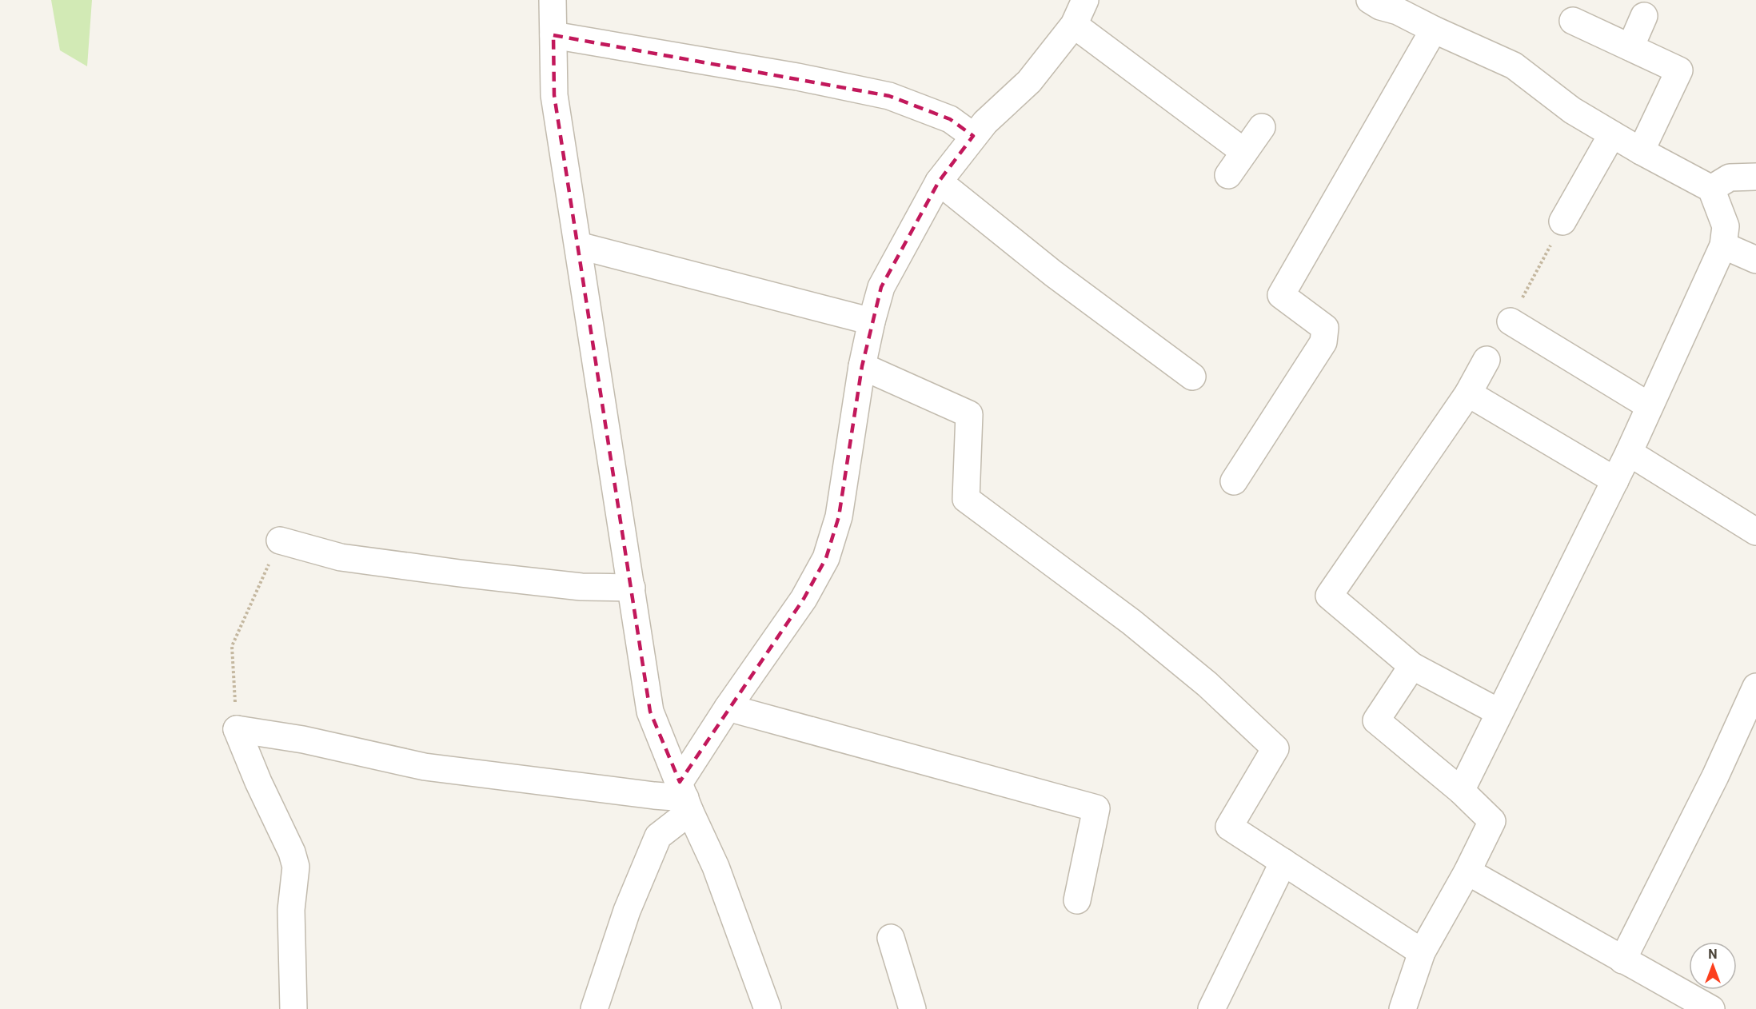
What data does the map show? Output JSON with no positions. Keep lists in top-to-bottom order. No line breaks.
{"north":"top"}
